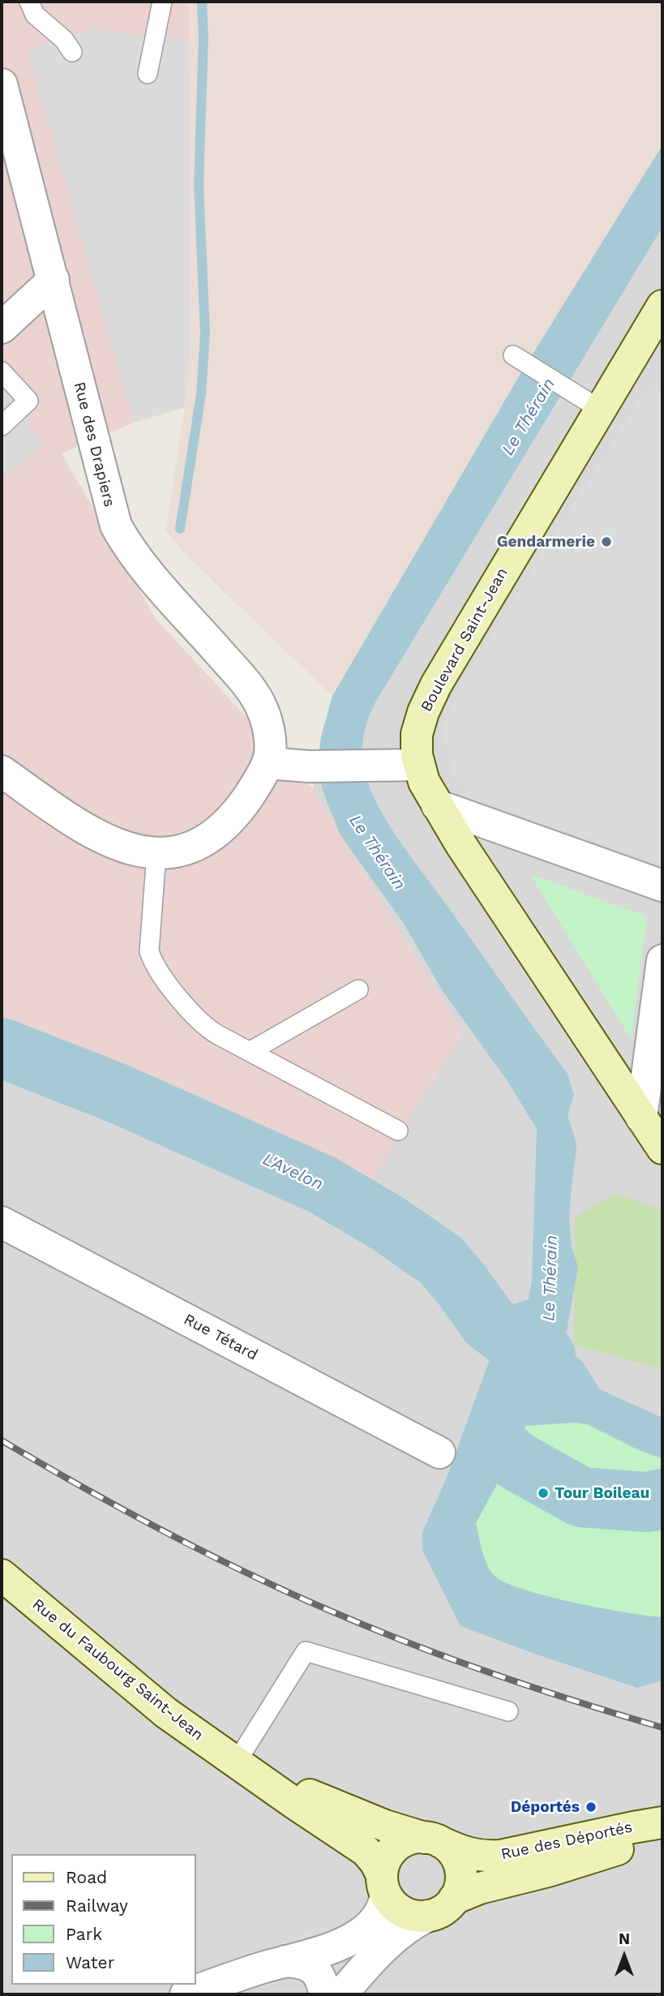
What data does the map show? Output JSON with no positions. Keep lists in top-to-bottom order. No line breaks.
{"streets":{"main road":["Boulevard Saint-Jean","Rue du Faubourg Saint-Jean","Rue des Déportés"],"street":["Rue des Drapiers","Rue Tétard"]},"crossings":[["Rue du Faubourg Saint-Jean","Rue des Déportés"]],"water":["Le Thérain","L'Avelon"],"places":["Gendarmerie","Tour Boileau","Déportés"],"legend":["Road","Railway","Park","Water"],"north":"top"}
